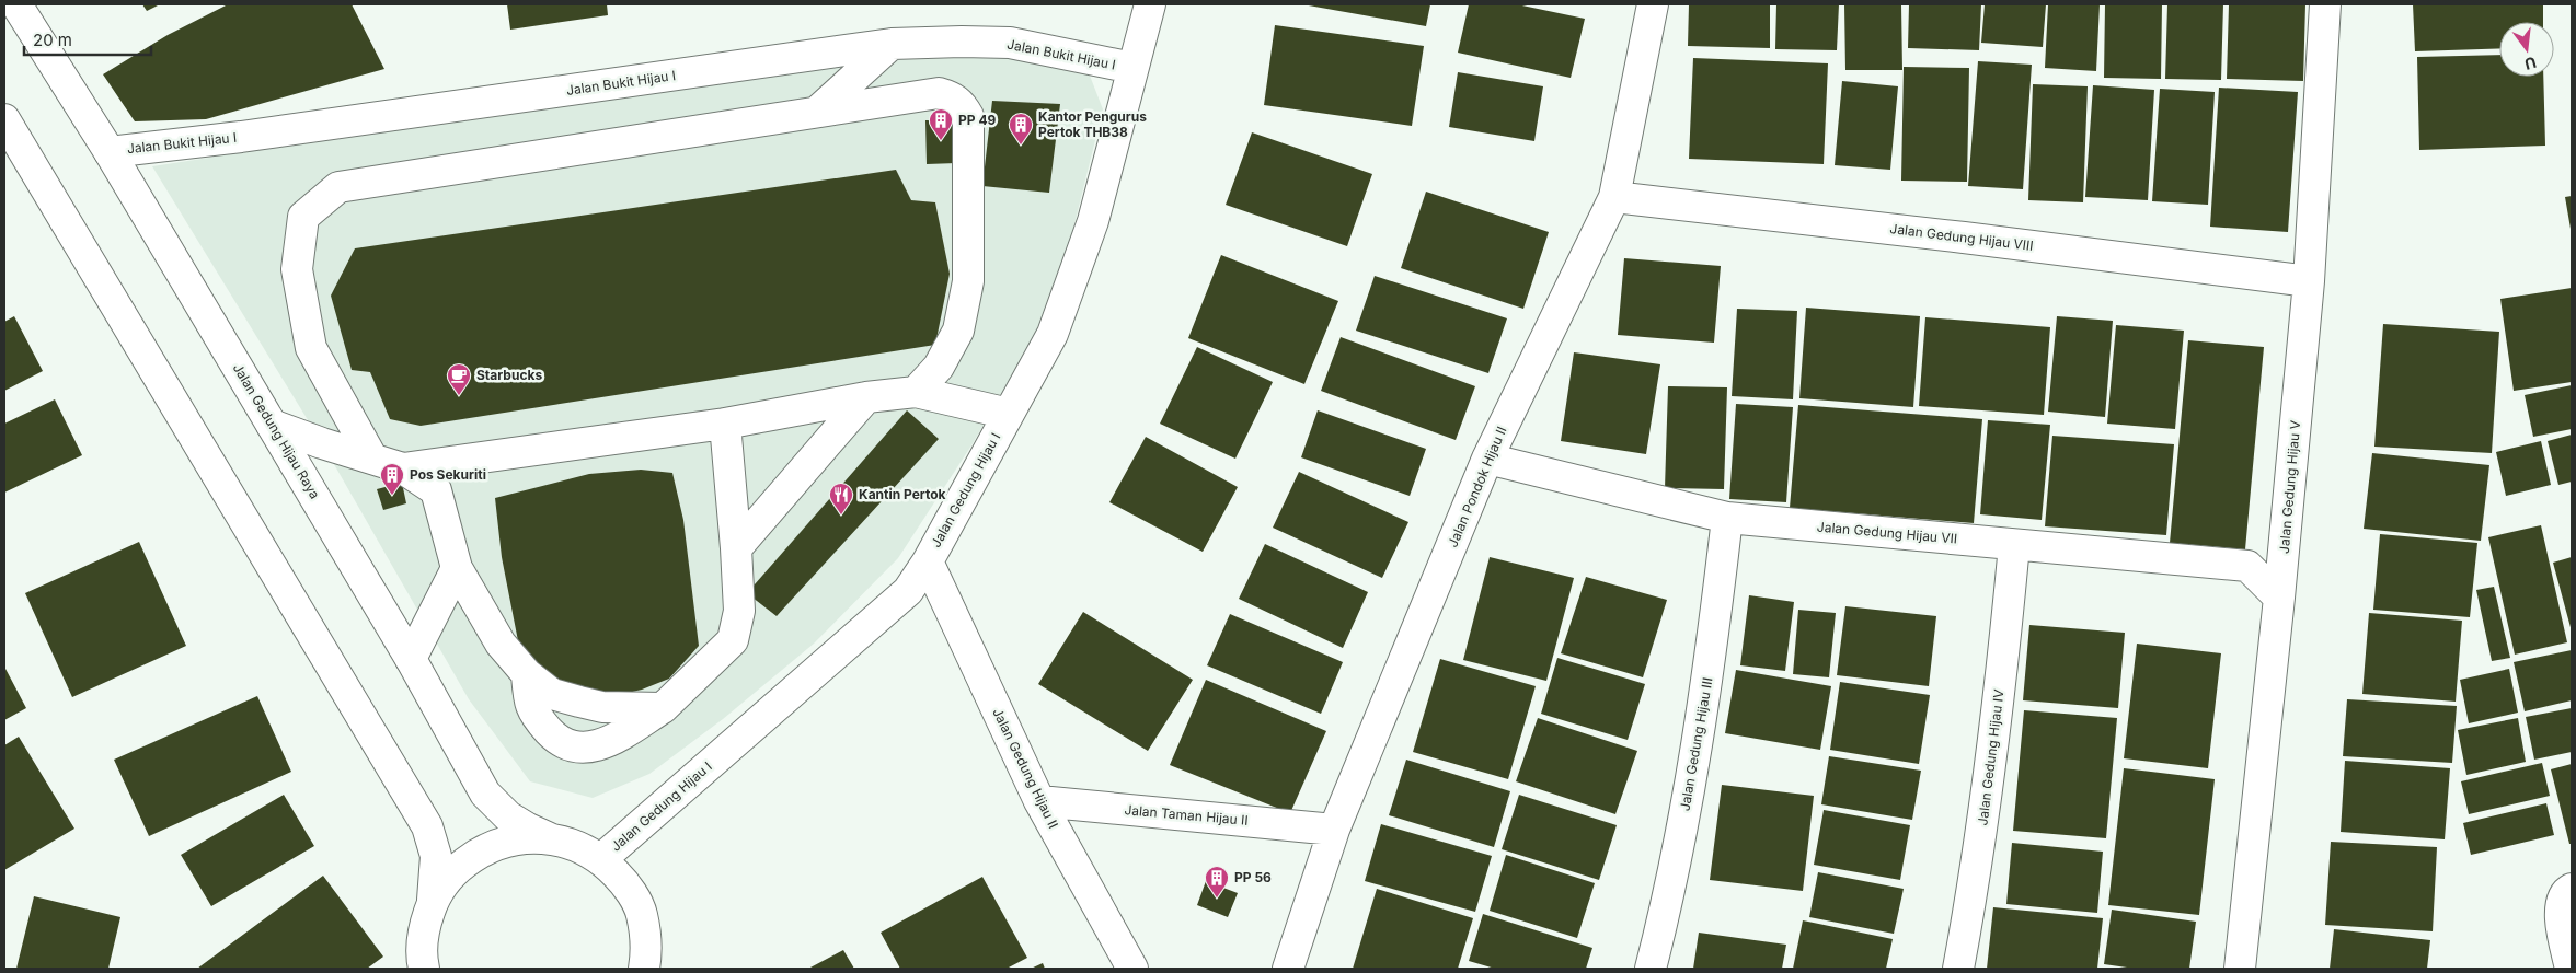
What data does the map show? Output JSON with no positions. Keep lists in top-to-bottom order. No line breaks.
{"streets":{"street":["Jalan Bukit Hijau I","Jalan Gedung Hijau VIII","Jalan Gedung Hijau Raya","Jalan Pondok Hijau II","Jalan Gedung Hijau V","Jalan Gedung Hijau I","Jalan Gedung Hijau VII","Jalan Gedung Hijau III","Jalan Gedung Hijau IV","Jalan Gedung Hijau II","Jalan Taman Hijau II"]},"crossings":[["Jalan Bukit Hijau I","Jalan Gedung Hijau Raya"],["Jalan Bukit Hijau I","Jalan Gedung Hijau I"],["Jalan Gedung Hijau VIII","Jalan Pondok Hijau II"],["Jalan Gedung Hijau VIII","Jalan Gedung Hijau V"],["Jalan Pondok Hijau II","Jalan Gedung Hijau VII"],["Jalan Pondok Hijau II","Jalan Taman Hijau II"],["Jalan Gedung Hijau V","Jalan Gedung Hijau VII"],["Jalan Gedung Hijau I","Jalan Gedung Hijau II"],["Jalan Gedung Hijau VII","Jalan Gedung Hijau III"],["Jalan Gedung Hijau VII","Jalan Gedung Hijau IV"],["Jalan Gedung Hijau II","Jalan Taman Hijau II"]],"places":{"building":["PP 49","Kantor Pengurus Pertok THB38","Pos Sekuriti","PP 56"],"cafe":["Starbucks"],"restaurant":["Kantin Pertok"]},"scale_bar":"20 m","north":"bottom"}
